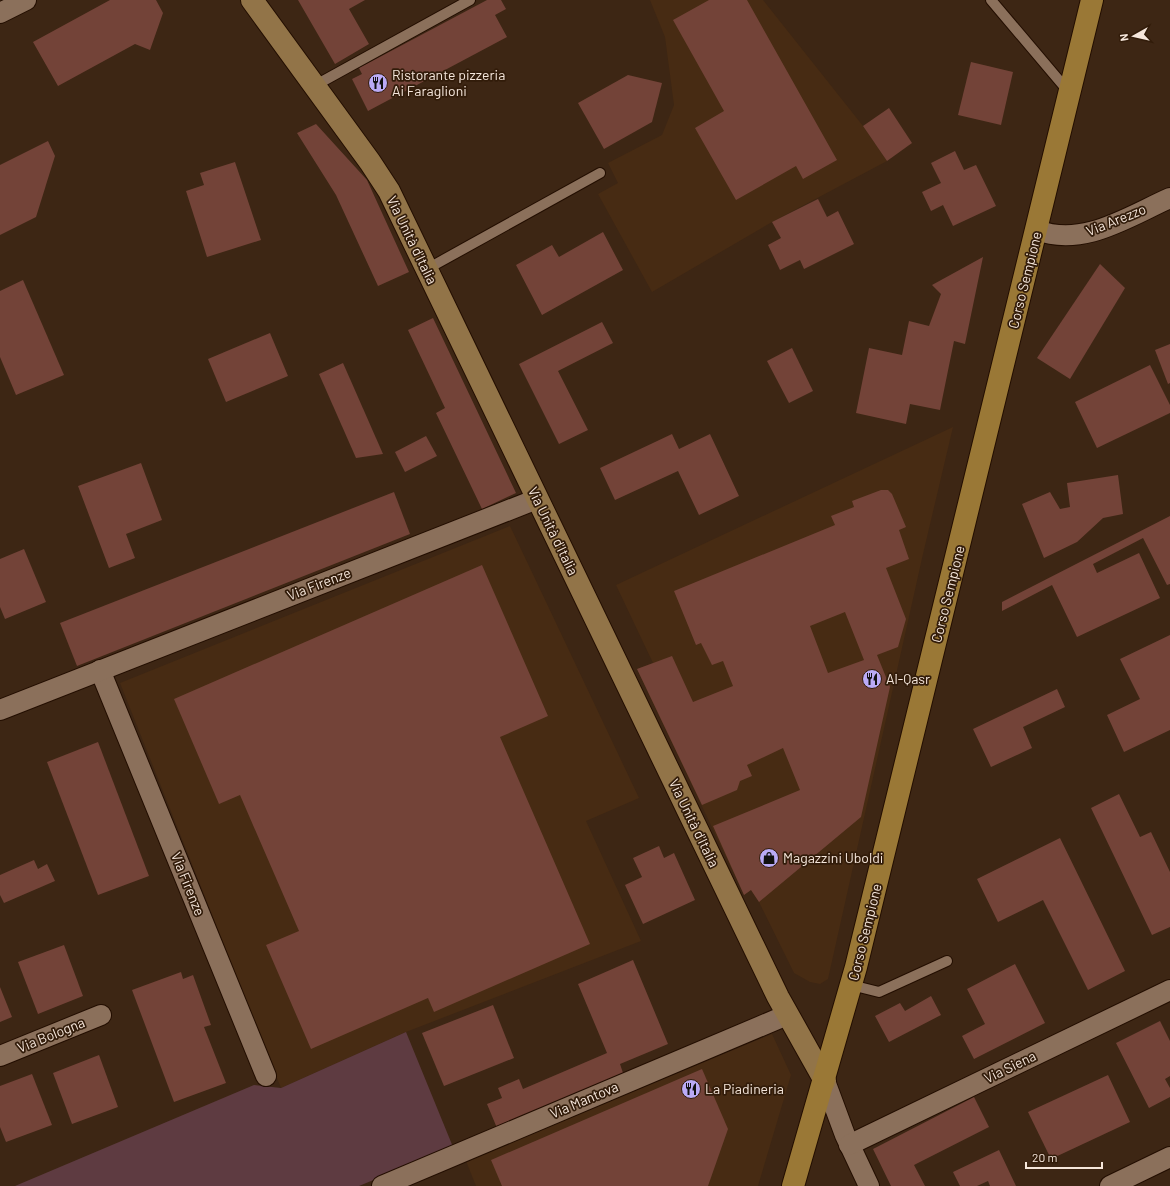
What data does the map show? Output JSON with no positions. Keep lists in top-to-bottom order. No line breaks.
{"streets":{"main road":["Corso Sempione"],"street":["Via Arezzo","Via Unità d'Italia","Via Firenze","Via Bologna","Via Siena","Via Mantova"]},"crossings":[["Via Arezzo","Corso Sempione"],["Via Unità d'Italia","Corso Sempione"],["Via Unità d'Italia","Via Firenze"],["Via Unità d'Italia","Via Mantova"]],"places":{"restaurant":["Ristorante pizzeria Ai Faraglioni","Al-Qasr","La Piadineria"],"shop":["Magazzini Uboldi"]},"scale_bar":"20 m","north":"left"}
